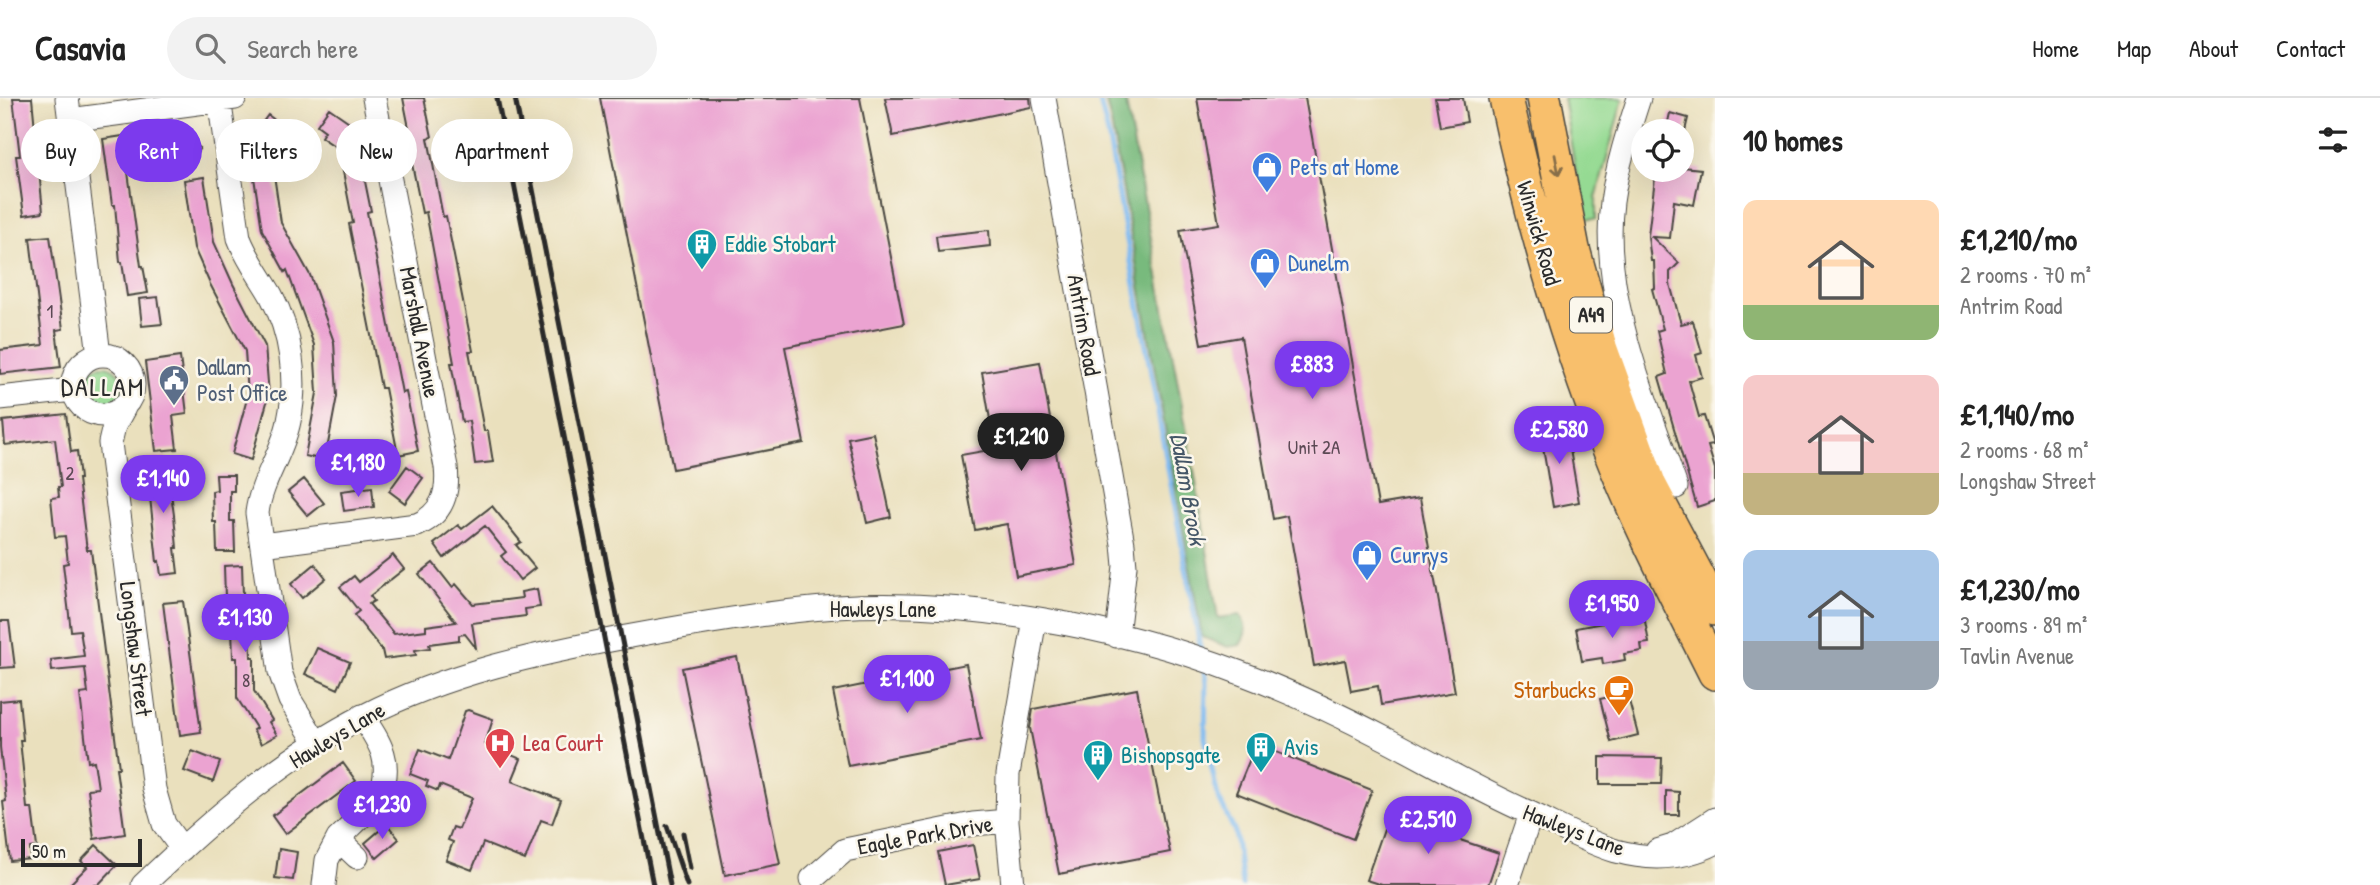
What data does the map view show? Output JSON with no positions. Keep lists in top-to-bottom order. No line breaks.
{"streets":{"highway":["Winwick Road","A49"],"street":["Antrim Road","Marshall Avenue","Hawleys Lane","Longshaw Street","Eagle Park Drive"]},"crossings":[["Antrim Road","Hawleys Lane"],["Hawleys Lane","Longshaw Street"],["Hawleys Lane","Eagle Park Drive"]],"districts":["DALLAM"],"water":["Dallam Brook"],"places":{"shop":["Pets at Home","Dunelm","Currys"],"building":["Eddie Stobart","Avis","Bishopsgate"],"public building":["Dallam Post Office"],"cafe":["Starbucks"],"hospital":["Lea Court"]},"house_numbers":["1","Unit 2A","2","8"],"scale_bar":"50 m","page":{"header":"Casavia","search":"Search here","nav":["Home","Map","About","Contact"],"heading":"10 homes","chip":["Buy","Rent","Filters","New","Apartment"],"list":[{"name":"£1,210/mo","note":"2 rooms · 70 m² · Antrim Road"},{"name":"£1,140/mo","note":"2 rooms · 68 m² · Longshaw Street"},{"name":"£1,230/mo","note":"3 rooms · 89 m² · Tavlin Avenue"}],"price":["£883","£2,580","£1,210","£1,180","£1,140","£1,950","£1,130","£1,100","£1,230","£2,510"],"scale":"50 m"}}
